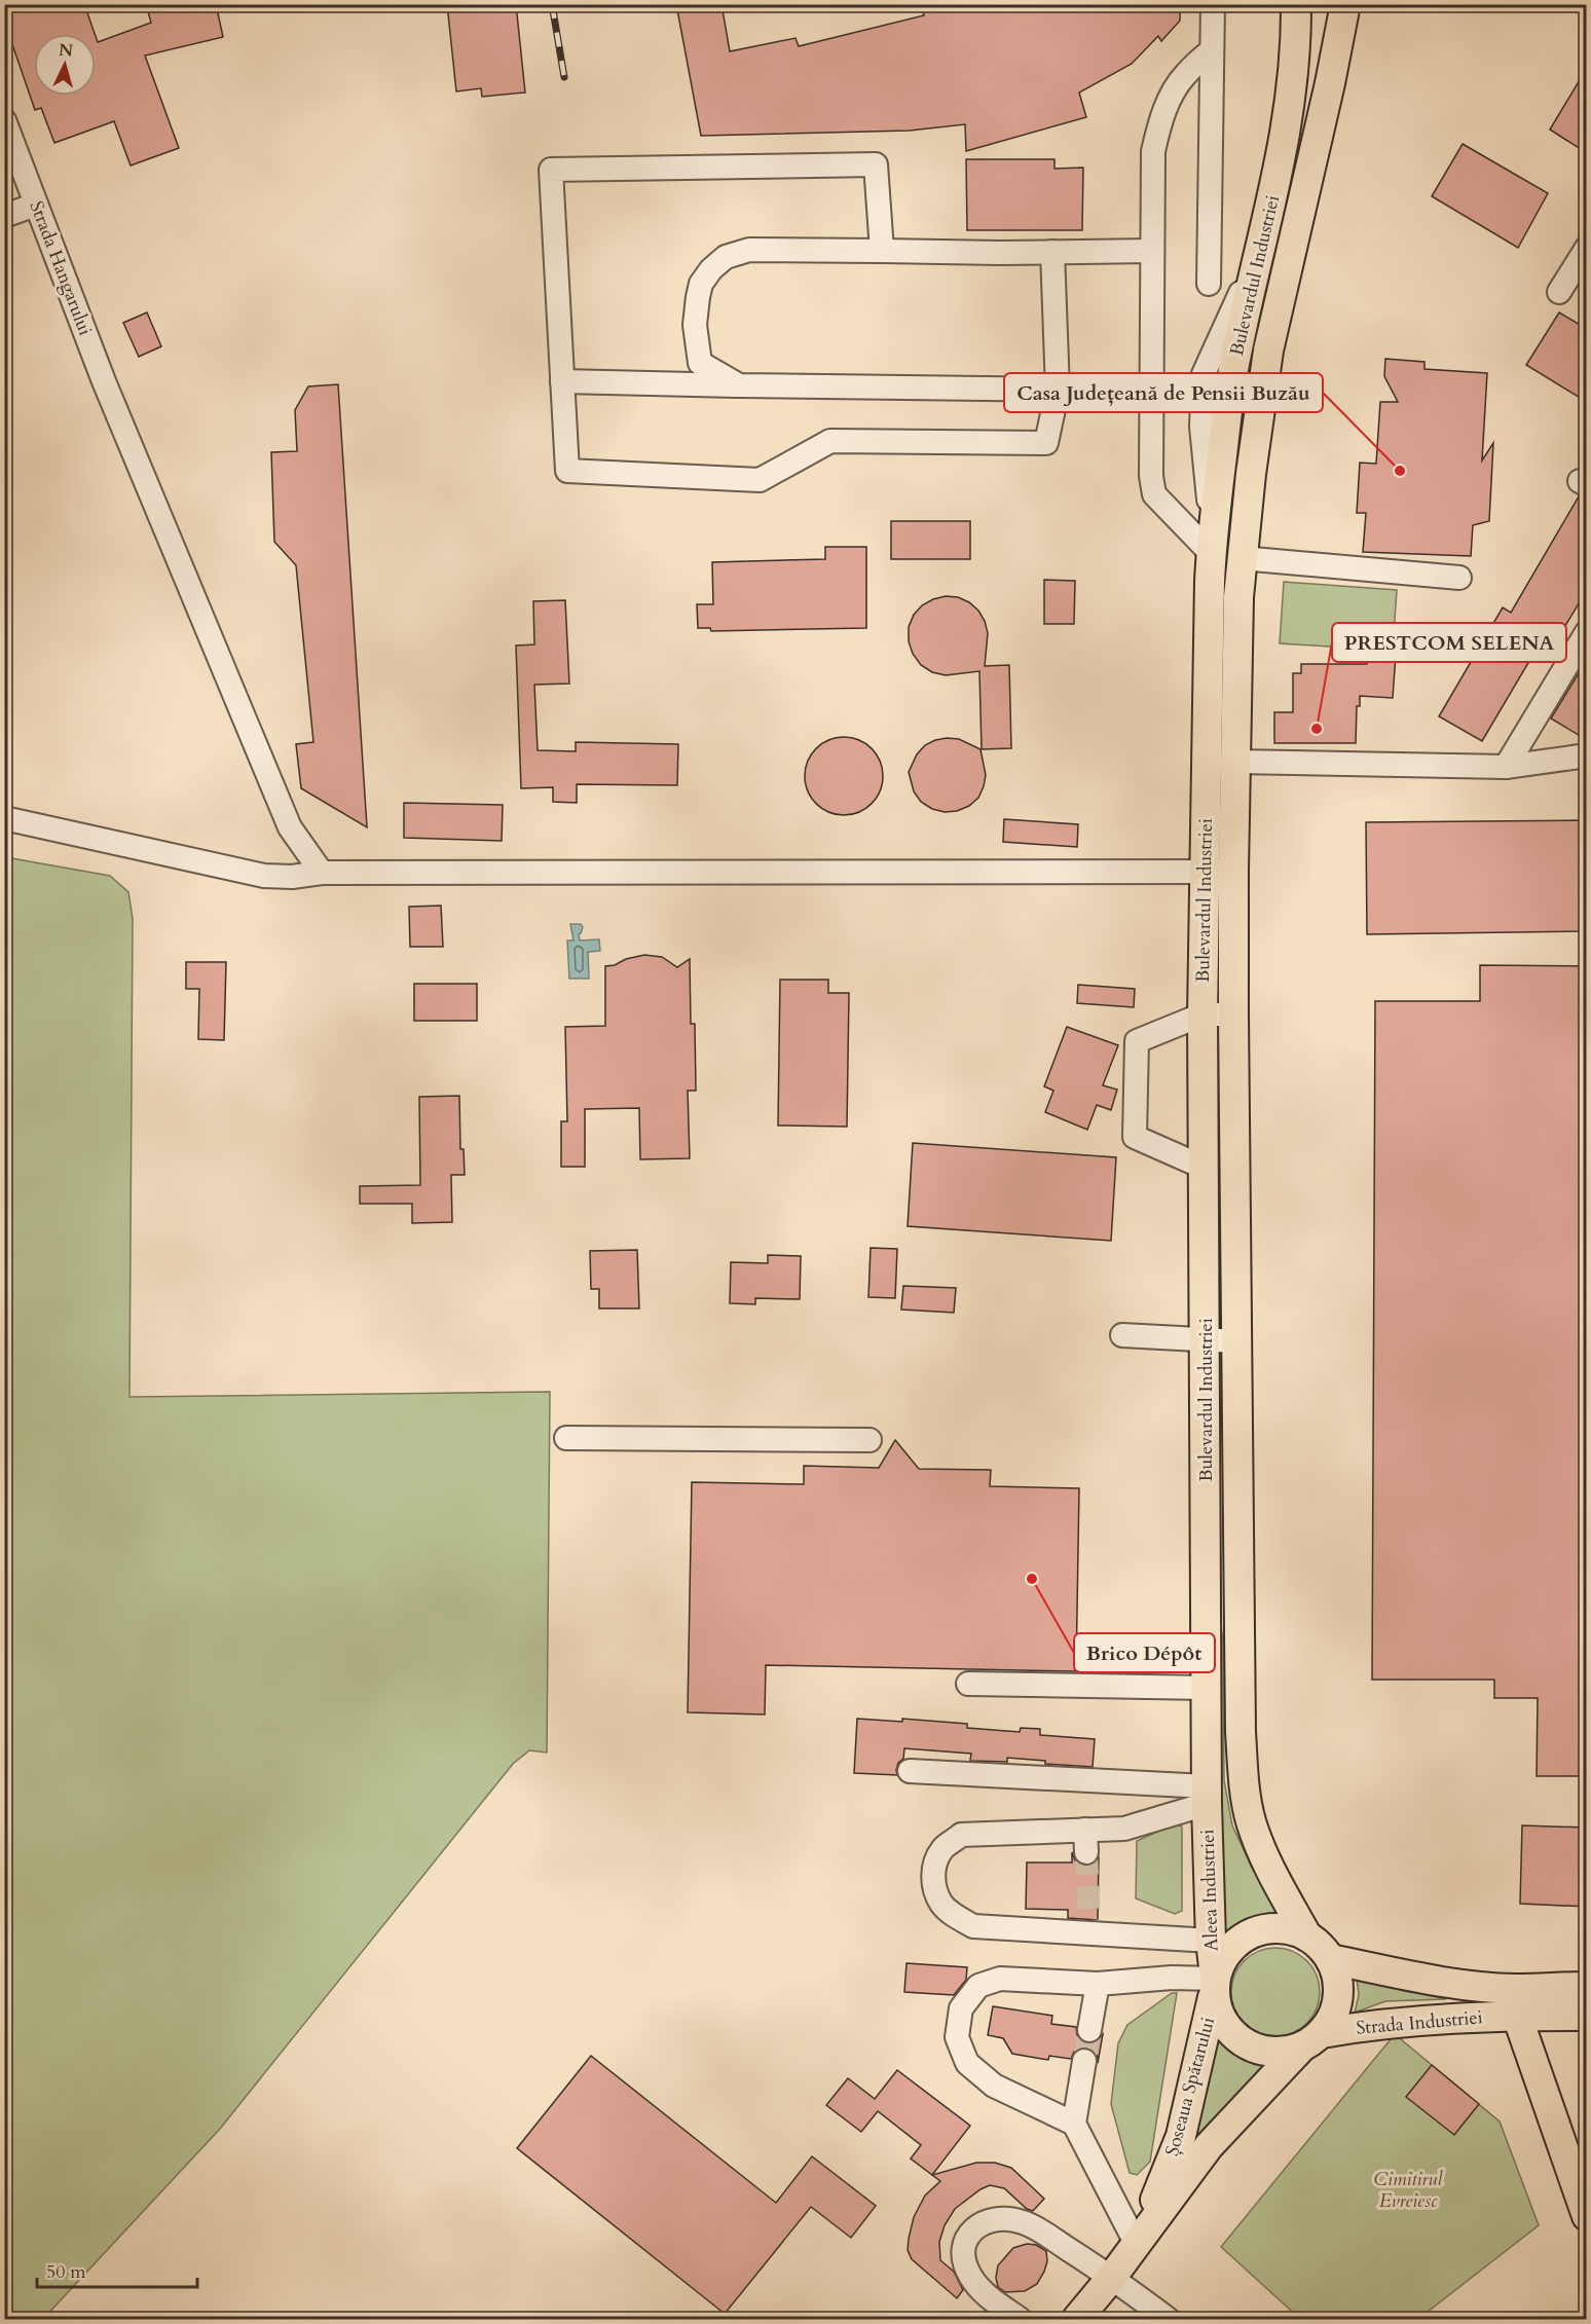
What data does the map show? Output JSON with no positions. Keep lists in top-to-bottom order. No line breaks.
{"streets":{"main road":["Bulevardul Industriei","Aleea Industriei","Strada Industriei","Șoseaua Spătarului"],"street":["Strada Hangarului"]},"crossings":[["Bulevardul Industriei","Aleea Industriei"],["Bulevardul Industriei","Strada Industriei"],["Bulevardul Industriei","Șoseaua Spătarului"],["Aleea Industriei","Strada Industriei"],["Aleea Industriei","Șoseaua Spătarului"],["Strada Industriei","Șoseaua Spătarului"]],"parks":["Cimitirul Evreiesc"],"places":["Casa Județeană de Pensii Buzău","PRESTCOM SELENA","Brico Dépôt"],"scale_bar":"50 m","north":"top"}
